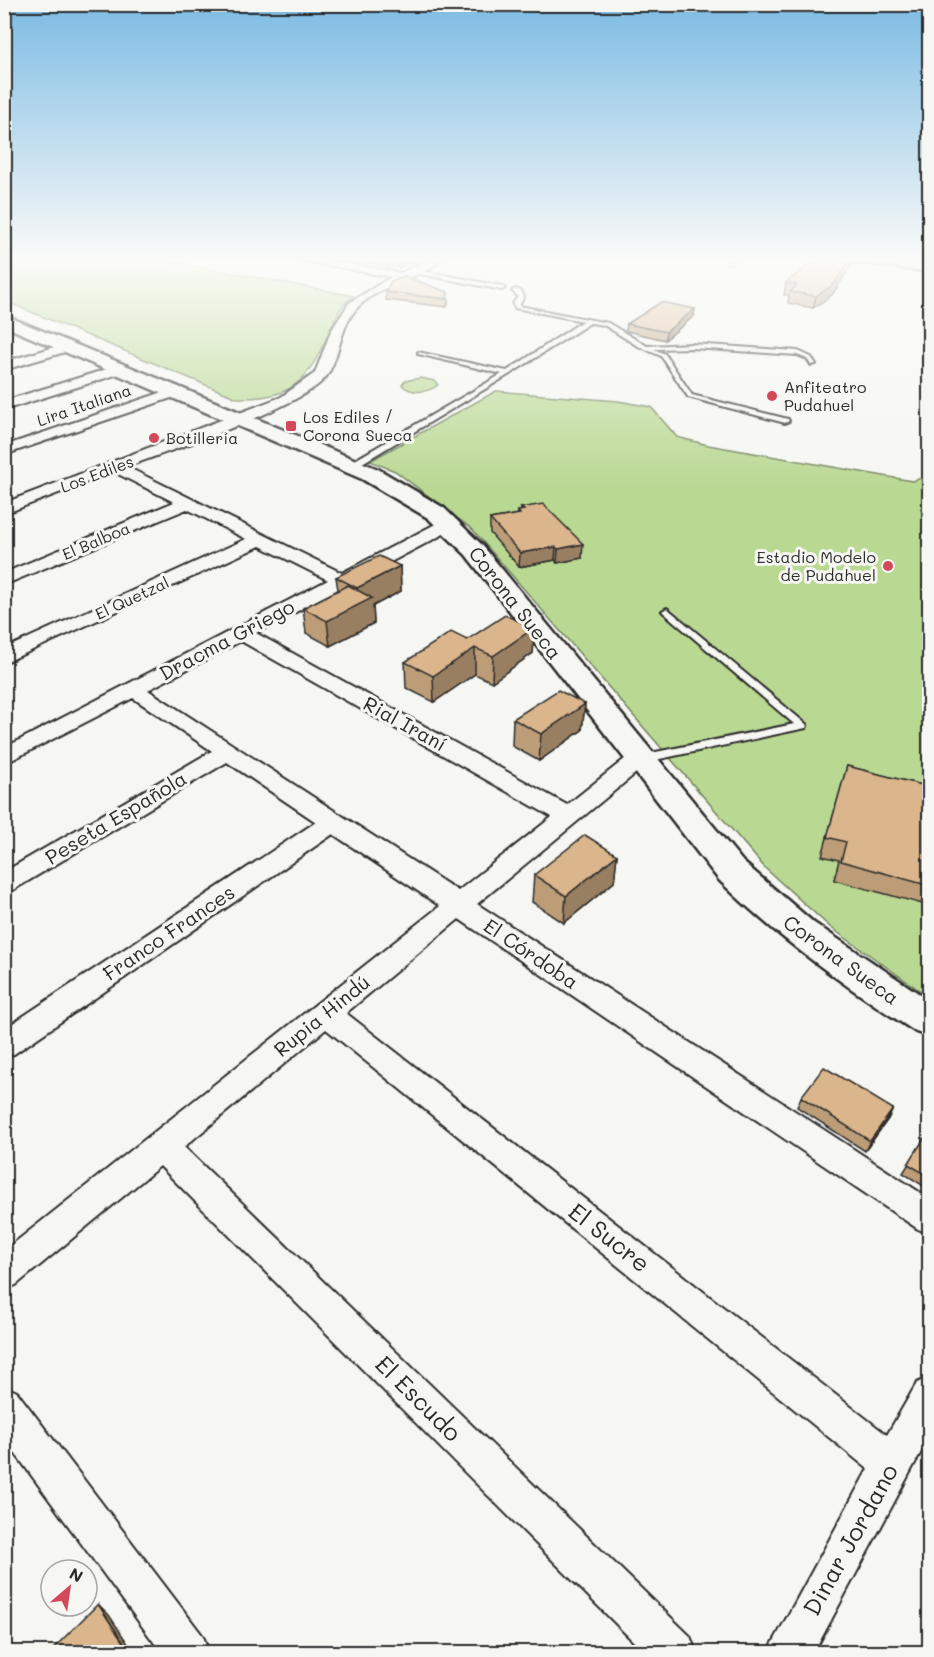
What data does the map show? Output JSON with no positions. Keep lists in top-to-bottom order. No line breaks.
{"streets":{"street":["Lira Italiana","Los Ediles","El Balboa","El Quetzal","Corona Sueca","Dracma Griego","Rial Iraní","Peseta Española","Franco Frances","El Córdoba","Rupia Hindú","El Sucre","El Escudo","Dinar Jordano"]},"crossings":[["Lira Italiana","Corona Sueca"],["Los Ediles","Corona Sueca"],["Corona Sueca","Dracma Griego"],["Corona Sueca","Rupia Hindú"],["Dracma Griego","Rial Iraní"],["Dracma Griego","El Córdoba"],["Rial Iraní","Rupia Hindú"],["Peseta Española","El Córdoba"],["Franco Frances","El Córdoba"],["El Córdoba","Rupia Hindú"],["Rupia Hindú","El Sucre"],["Rupia Hindú","El Escudo"],["El Sucre","Dinar Jordano"]],"places":{"other":["Anfiteatro Pudahuel","Botillería","Estadio Modelo de Pudahuel"],"transit":["Los Ediles / Corona Sueca"]},"north":"top right"}
